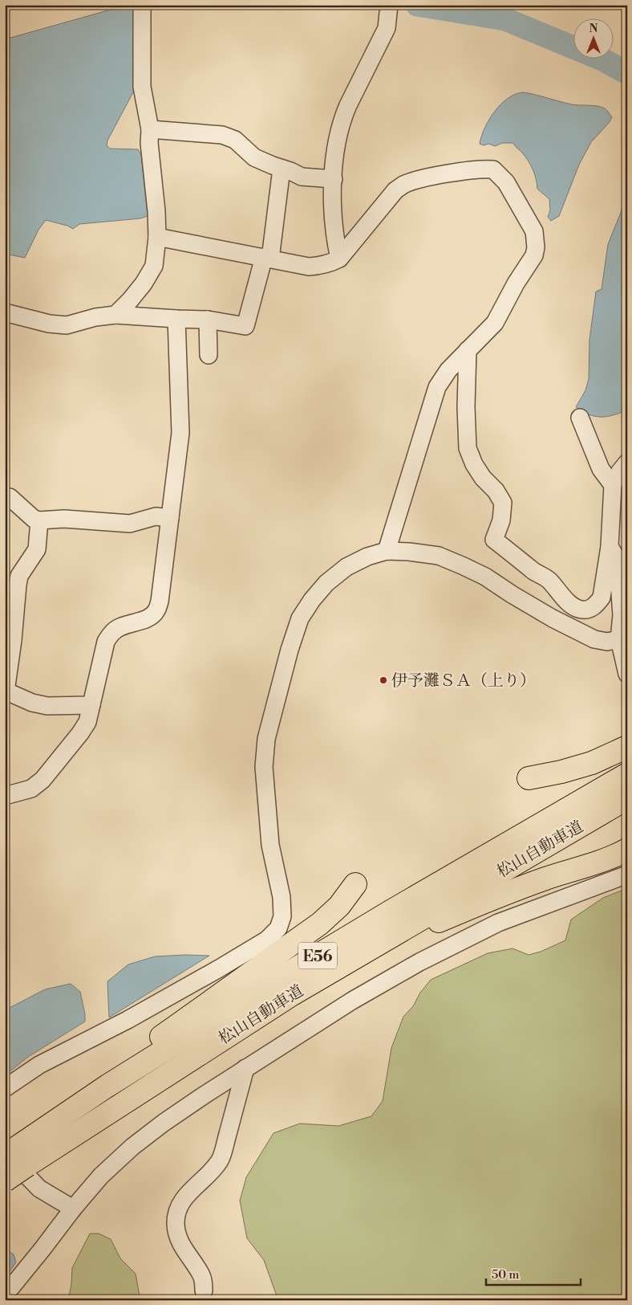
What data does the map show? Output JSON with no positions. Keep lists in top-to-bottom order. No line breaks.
{"streets":{"highway":["松山自動車道","E56"]},"places":["伊予灘ＳＡ（上り）"],"scale_bar":"50 m","north":"top"}
